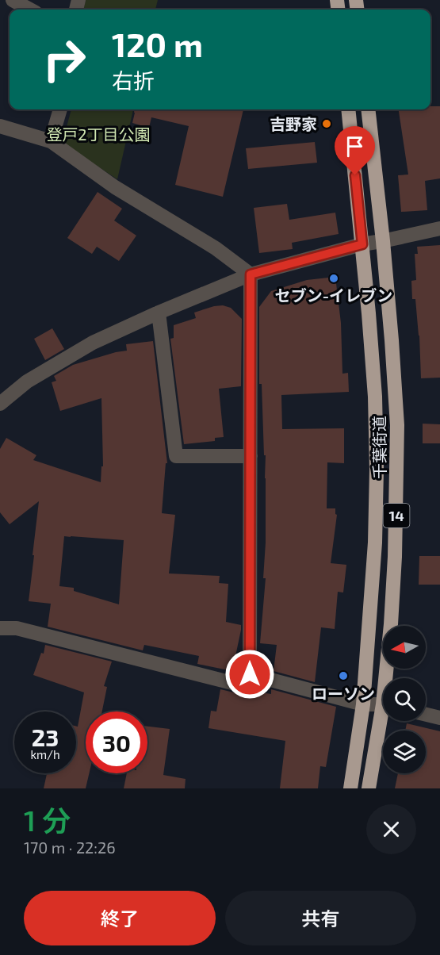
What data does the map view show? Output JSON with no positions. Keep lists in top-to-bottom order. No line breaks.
{"streets":{"highway":["千葉街道","14"]},"parks":["登戸2丁目公園"],"places":["吉野家","セブン-イレブン","ローソン"],"north":"left","page":{"turn":["120 m","右折"],"speed":"23 km/h","limit":"30","heading":["1 分","170 m · 22:26"],"buttons":["終了","共有"]}}
